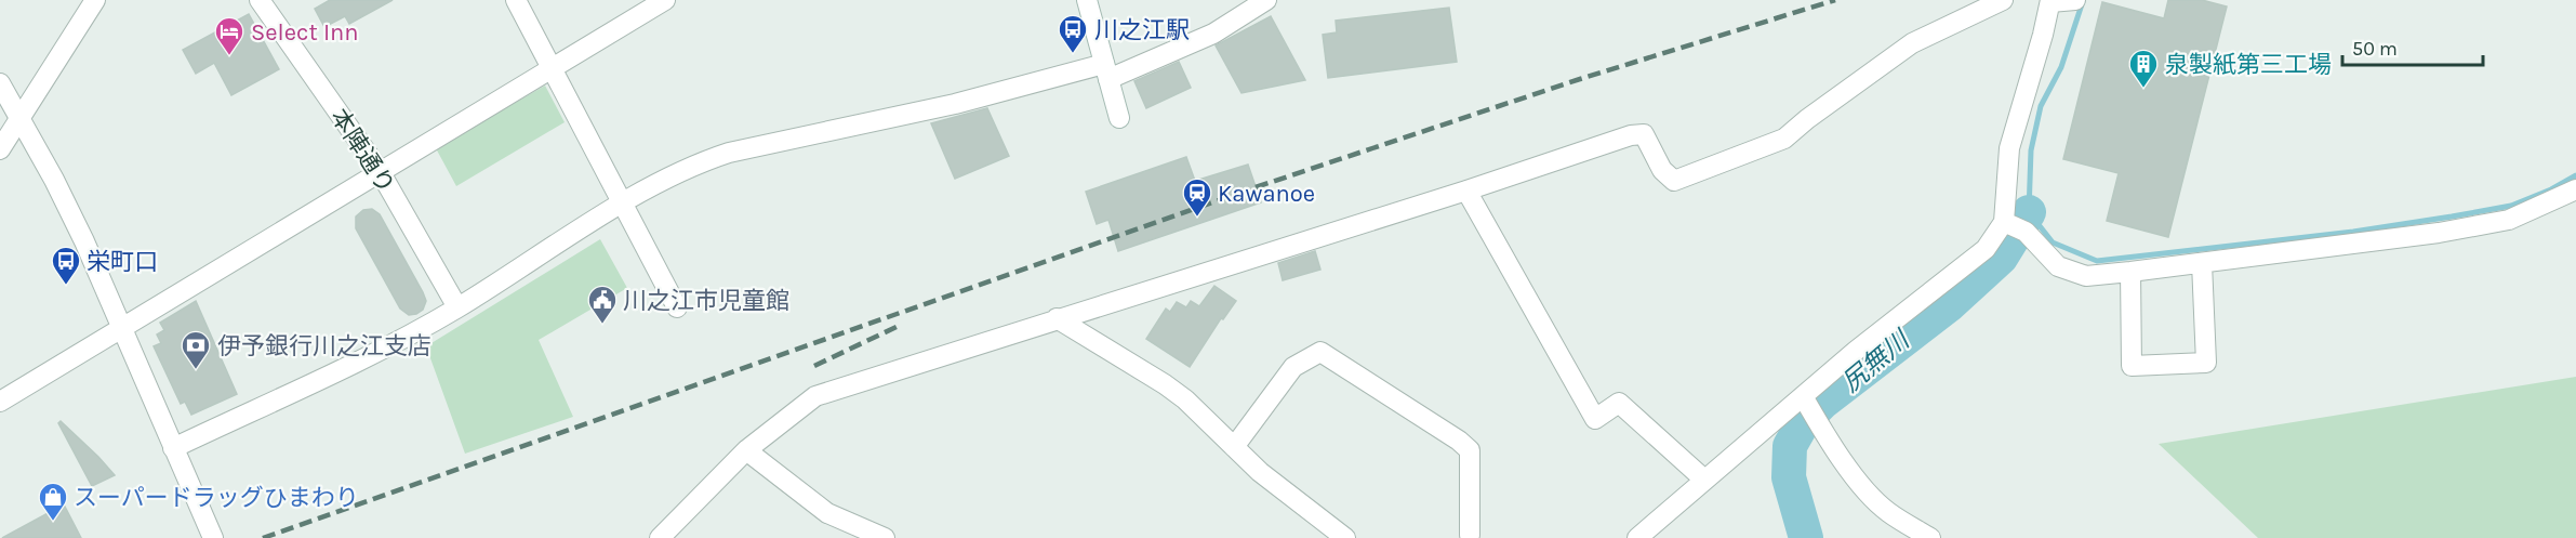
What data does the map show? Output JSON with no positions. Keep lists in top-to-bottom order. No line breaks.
{"streets":{"street":["本陣通り"]},"water":["尻無川"],"places":{"bus stop":["川之江駅","栄町口"],"hotel":["Select Inn"],"building":["泉製紙第三工場"],"station":["Kawanoe"],"public building":["川之江市児童館"],"bank":["伊予銀行川之江支店"],"shop":["スーパードラッグひまわり"]},"scale_bar":"50 m"}
